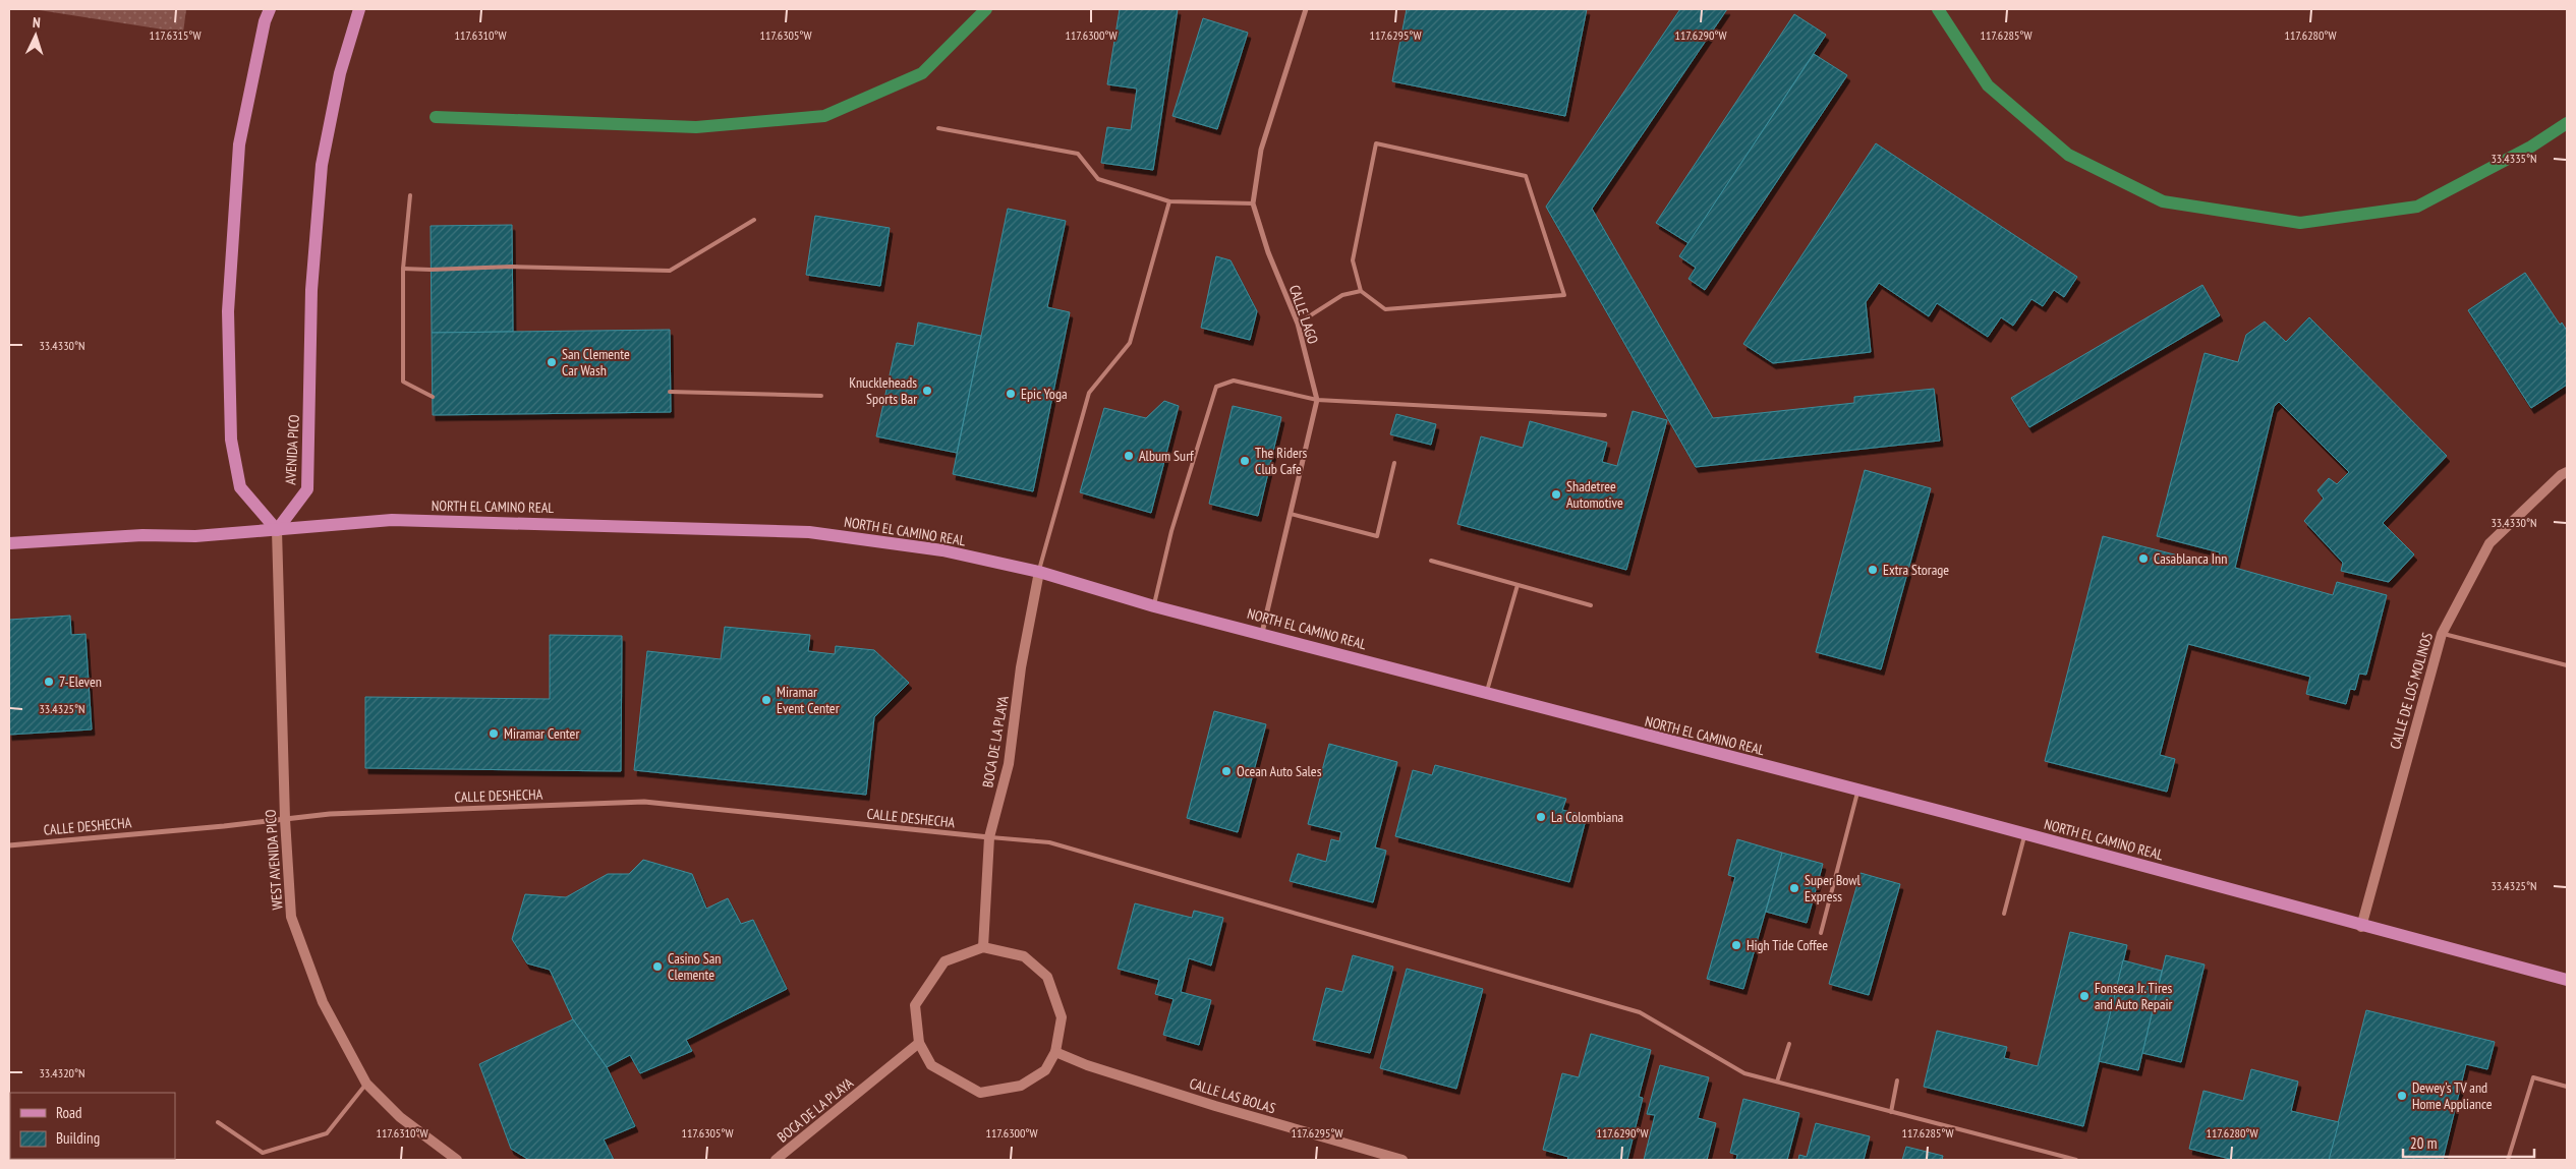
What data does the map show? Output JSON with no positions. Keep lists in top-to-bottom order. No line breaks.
{"streets":{"main road":["AVENIDA PICO","NORTH EL CAMINO REAL"],"street":["CALLE LAGO","CALLE DE LOS MOLINOS","BOCA DE LA PLAYA","CALLE DESHECHA","WEST AVENIDA PICO","CALLE LAS BOLAS"]},"crossings":[["CALLE LAGO","NORTH EL CAMINO REAL"],["AVENIDA PICO","NORTH EL CAMINO REAL"],["AVENIDA PICO","WEST AVENIDA PICO"],["NORTH EL CAMINO REAL","CALLE DE LOS MOLINOS"],["NORTH EL CAMINO REAL","BOCA DE LA PLAYA"],["NORTH EL CAMINO REAL","WEST AVENIDA PICO"],["BOCA DE LA PLAYA","CALLE DESHECHA"],["BOCA DE LA PLAYA","CALLE LAS BOLAS"],["CALLE DESHECHA","WEST AVENIDA PICO"]],"places":["San Clemente Car Wash","Knuckleheads Sports Bar","Epic Yoga","Album Surf","The Riders Club Cafe","Shadetree Automotive","Casablanca Inn","Extra Storage","7-Eleven","Miramar Event Center","Miramar Center","Ocean Auto Sales","La Colombiana","Super Bowl Express","High Tide Coffee","Casino San Clemente","Fonseca Jr. Tires and Auto Repair","Dewey's TV and Home Appliance"],"legend":["Road","Building"],"scale_bar":"20 m","north":"top","coordinates":["117.6315°W","117.6310°W","117.6305°W","117.6300°W","117.6295°W","117.6290°W","117.6285°W","117.6280°W","33.4335°N","33.4330°N","33.4325°N","33.4320°N"]}
